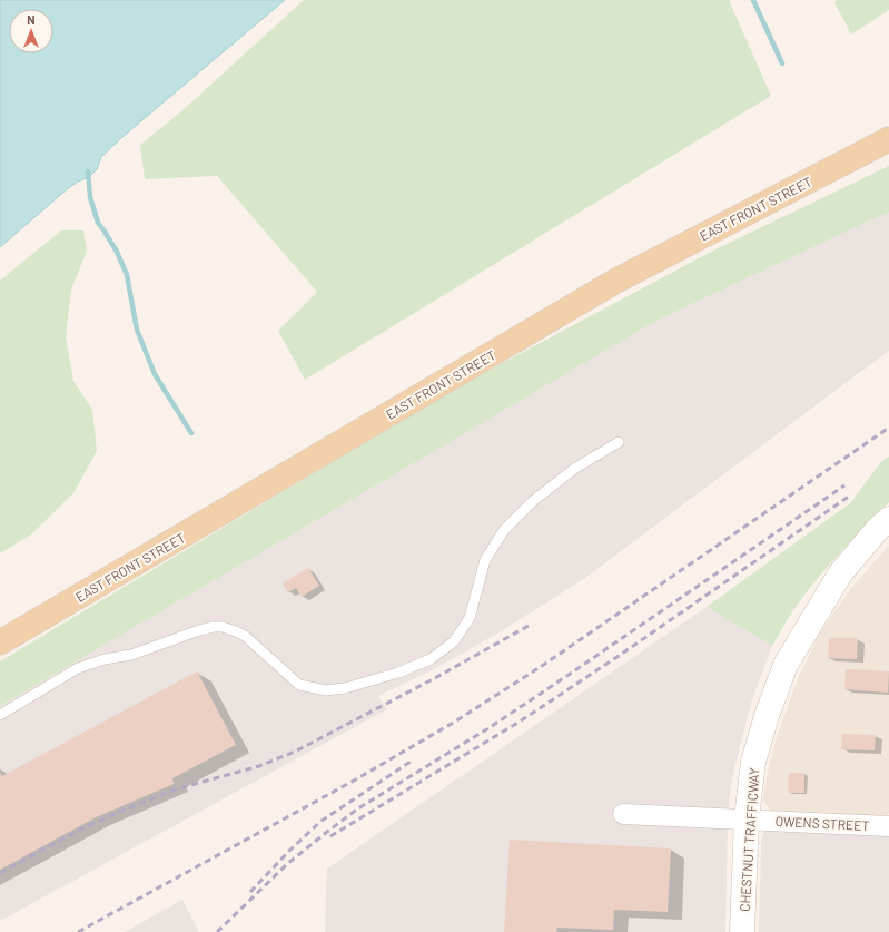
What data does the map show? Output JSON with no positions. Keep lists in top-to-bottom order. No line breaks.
{"streets":{"main road":["EAST FRONT STREET"],"street":["OWENS STREET","CHESTNUT TRAFFICWAY"]},"crossings":[["OWENS STREET","CHESTNUT TRAFFICWAY"]],"north":"top"}
